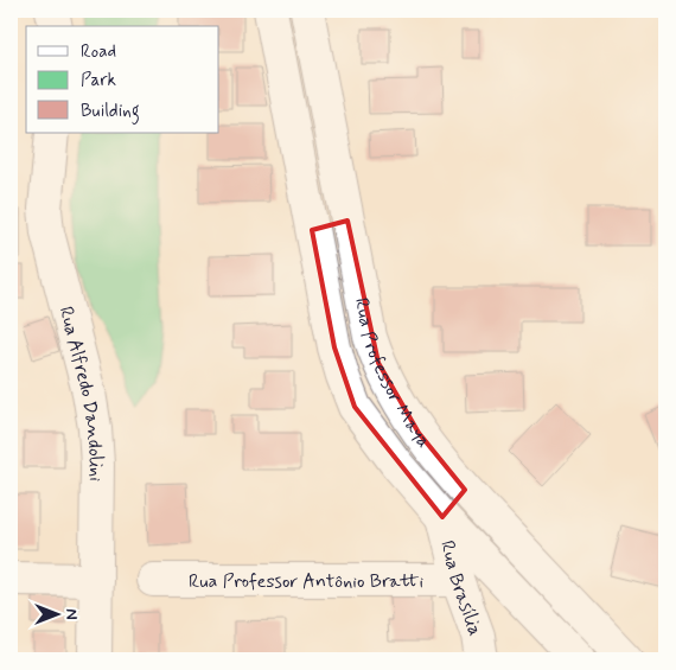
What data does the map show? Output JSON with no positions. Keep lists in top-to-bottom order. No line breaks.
{"streets":{"main road":["Rua Professor Maya","Rua Alfredo Dandolini","Rua Professor Antônio Bratti","Rua Brasília"]},"crossings":[["Rua Professor Maya","Rua Brasília"],["Rua Professor Antônio Bratti","Rua Brasília"]],"legend":["Road","Park","Building"],"north":"right"}
